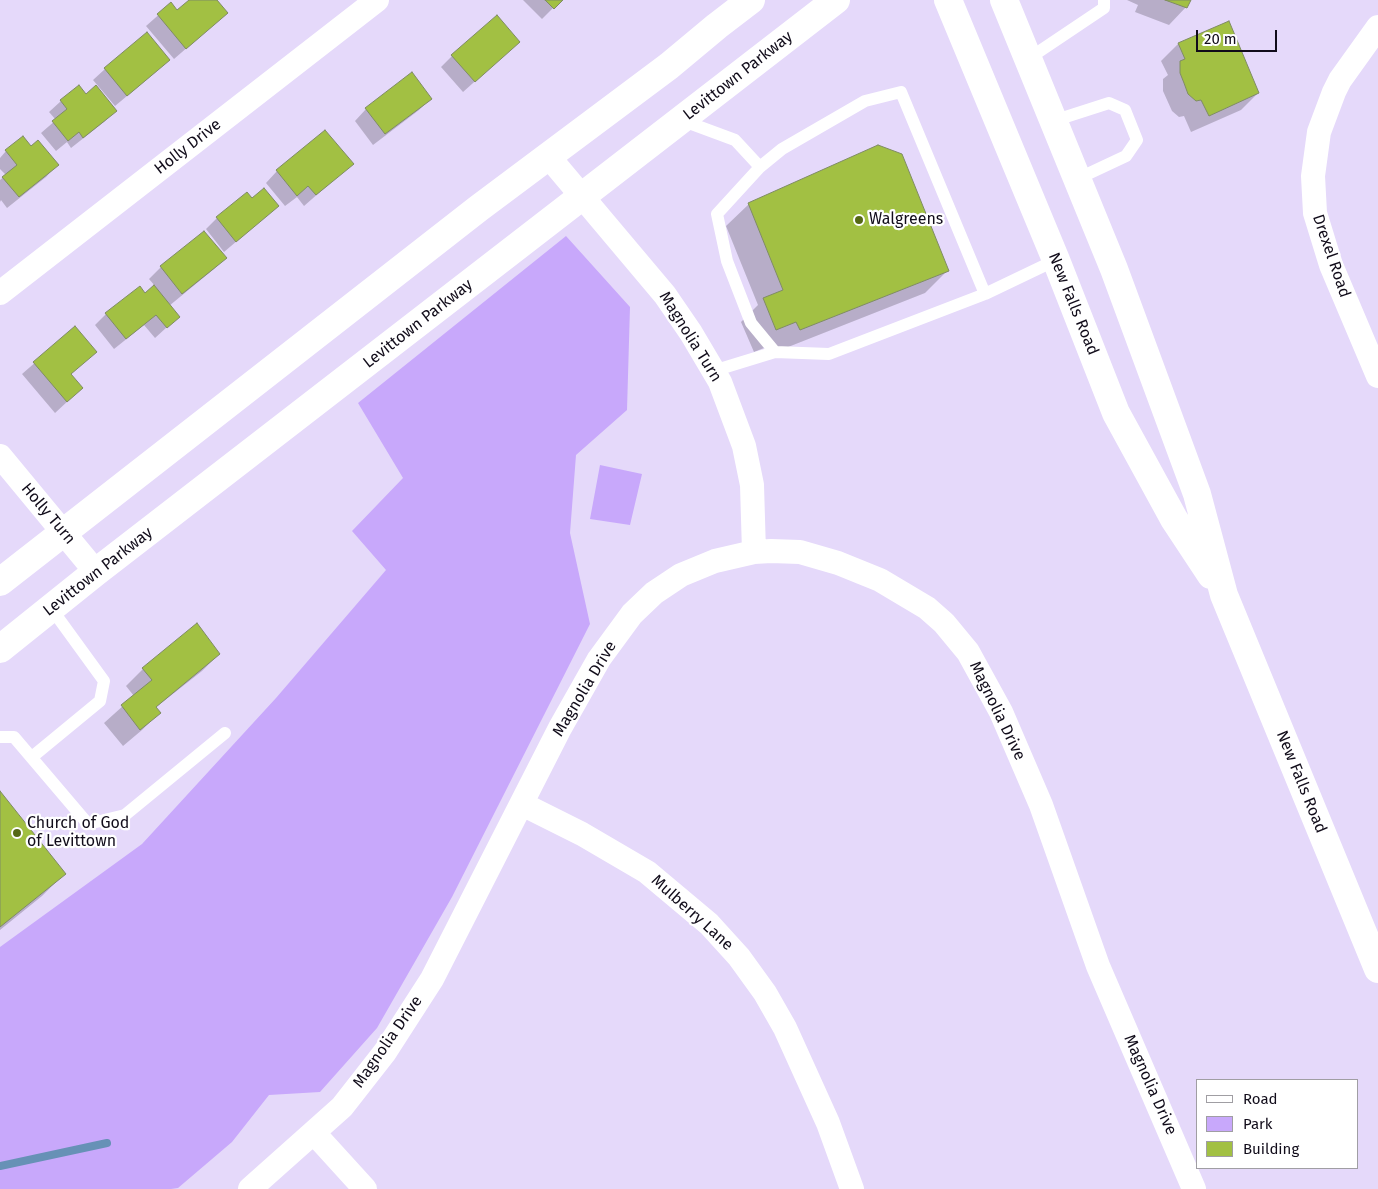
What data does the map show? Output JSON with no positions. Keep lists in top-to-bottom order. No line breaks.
{"streets":{"main road":["Levittown Parkway","New Falls Road"],"street":["Holly Drive","Drexel Road","Magnolia Turn","Holly Turn","Magnolia Drive","Mulberry Lane"]},"crossings":[["Levittown Parkway","Magnolia Turn"],["Levittown Parkway","Holly Turn"],["Magnolia Turn","Magnolia Drive"],["Magnolia Drive","Mulberry Lane"]],"places":["Walgreens","Church of God of Levittown"],"legend":["Road","Park","Building"],"scale_bar":"20 m"}
